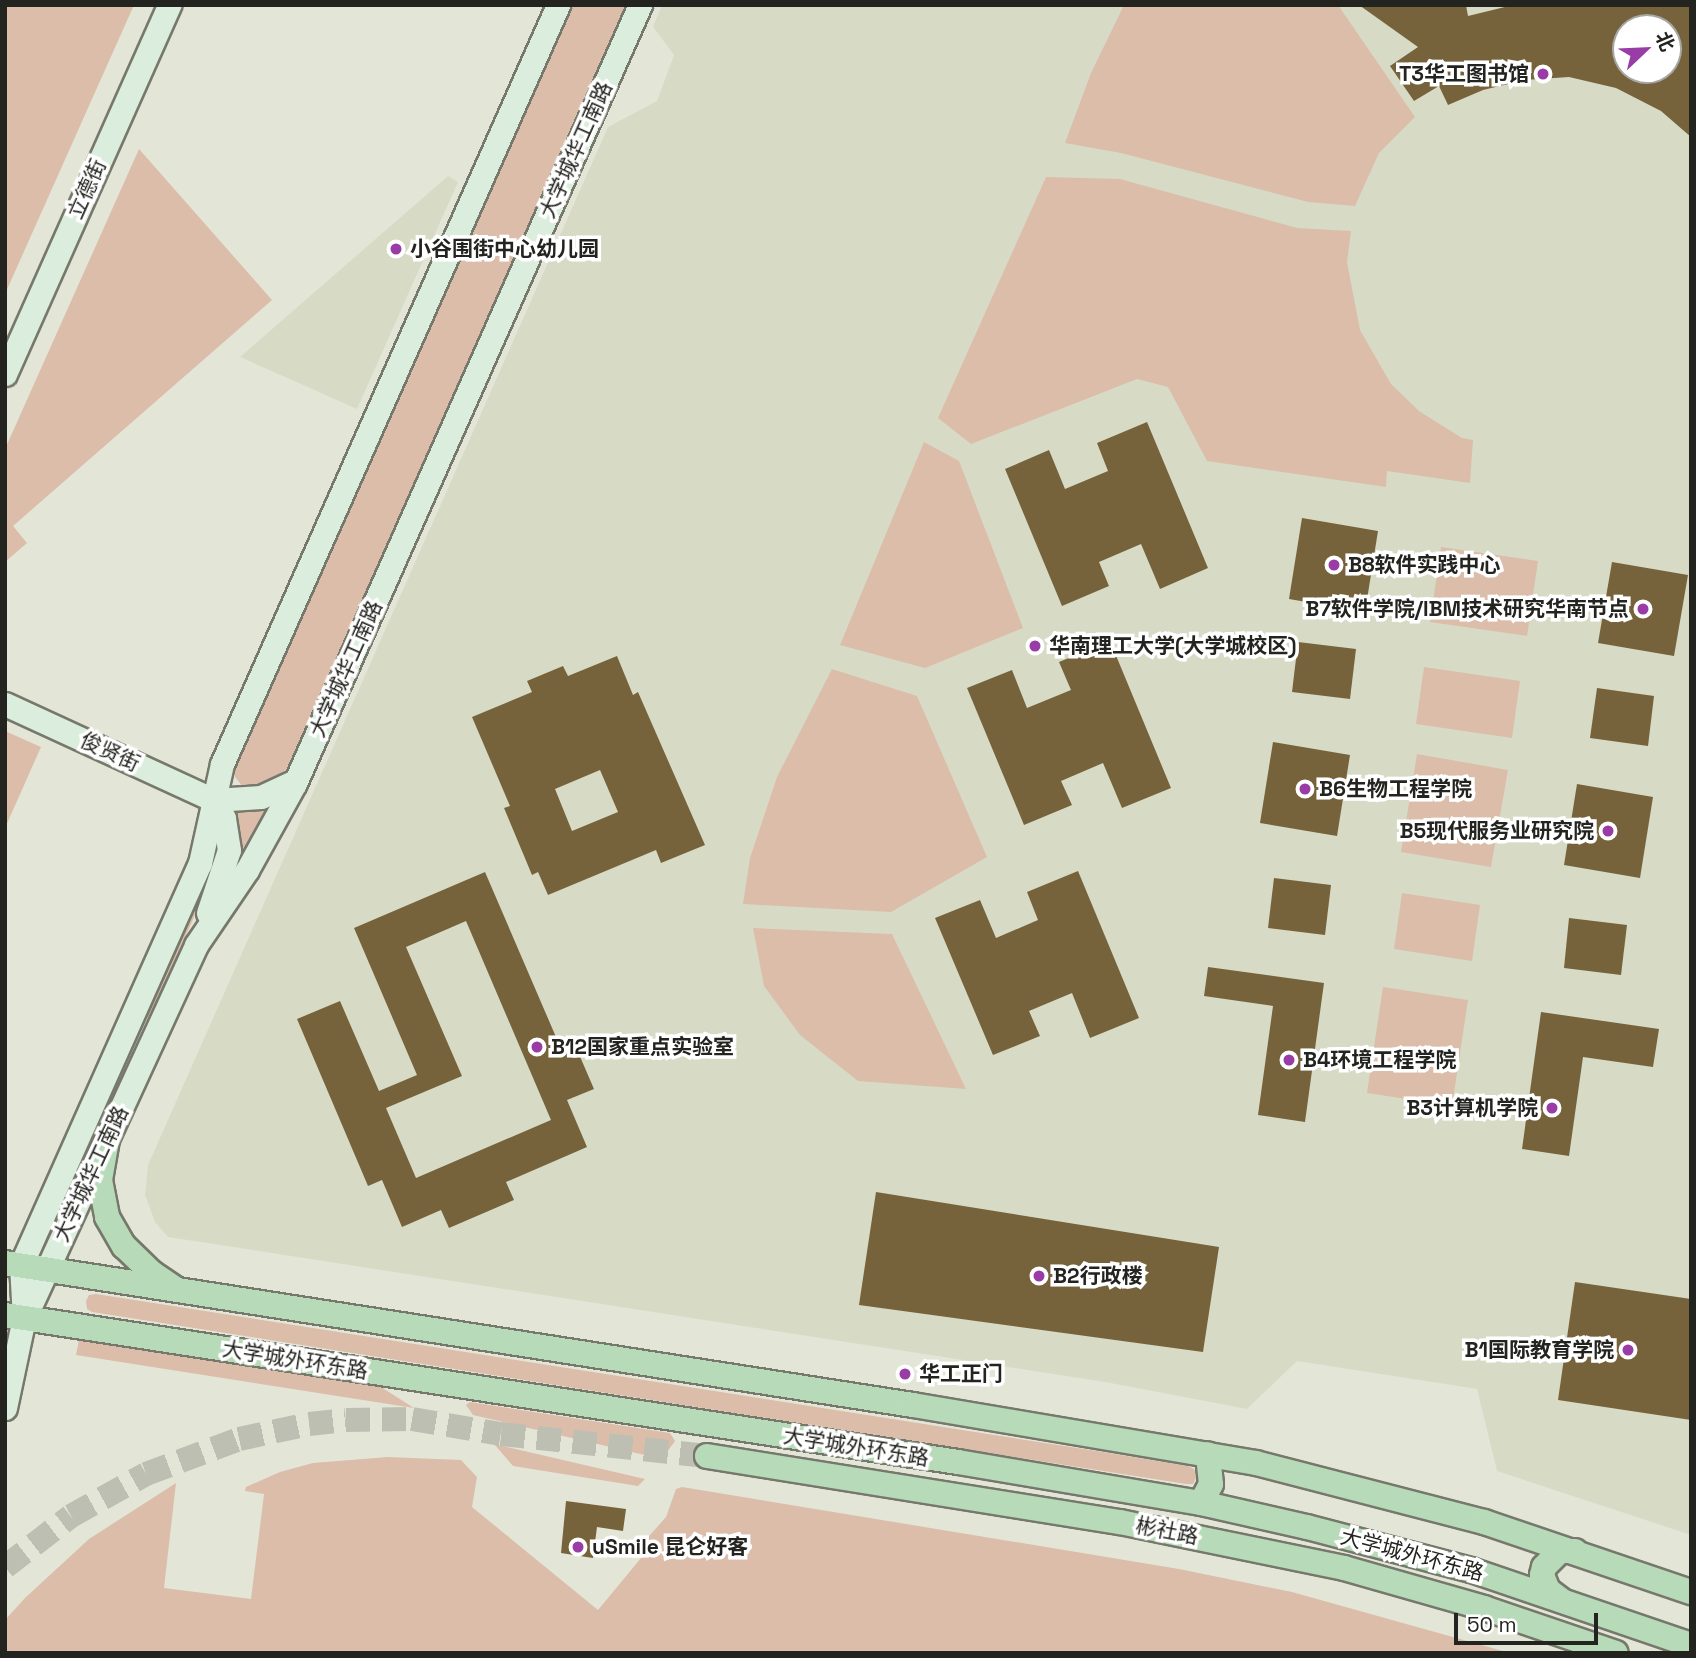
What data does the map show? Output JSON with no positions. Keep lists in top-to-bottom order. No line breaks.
{"streets":{"main road":["大学城华工南路","立德街","俊贤街","大学城外环东路","彬社路"]},"crossings":[["大学城华工南路","俊贤街"],["大学城华工南路","大学城外环东路"]],"places":["T3华工图书馆","小谷围街中心幼儿园","B8软件实践中心","B7软件学院/IBM技术研究华南节点","华南理工大学(大学城校区)","B6生物工程学院","B5现代服务业研究院","B12国家重点实验室","B4环境工程学院","B3计算机学院","B2行政楼","B1国际教育学院","华工正门","uSmile 昆仑好客"],"scale_bar":"50 m","north":"top right"}
